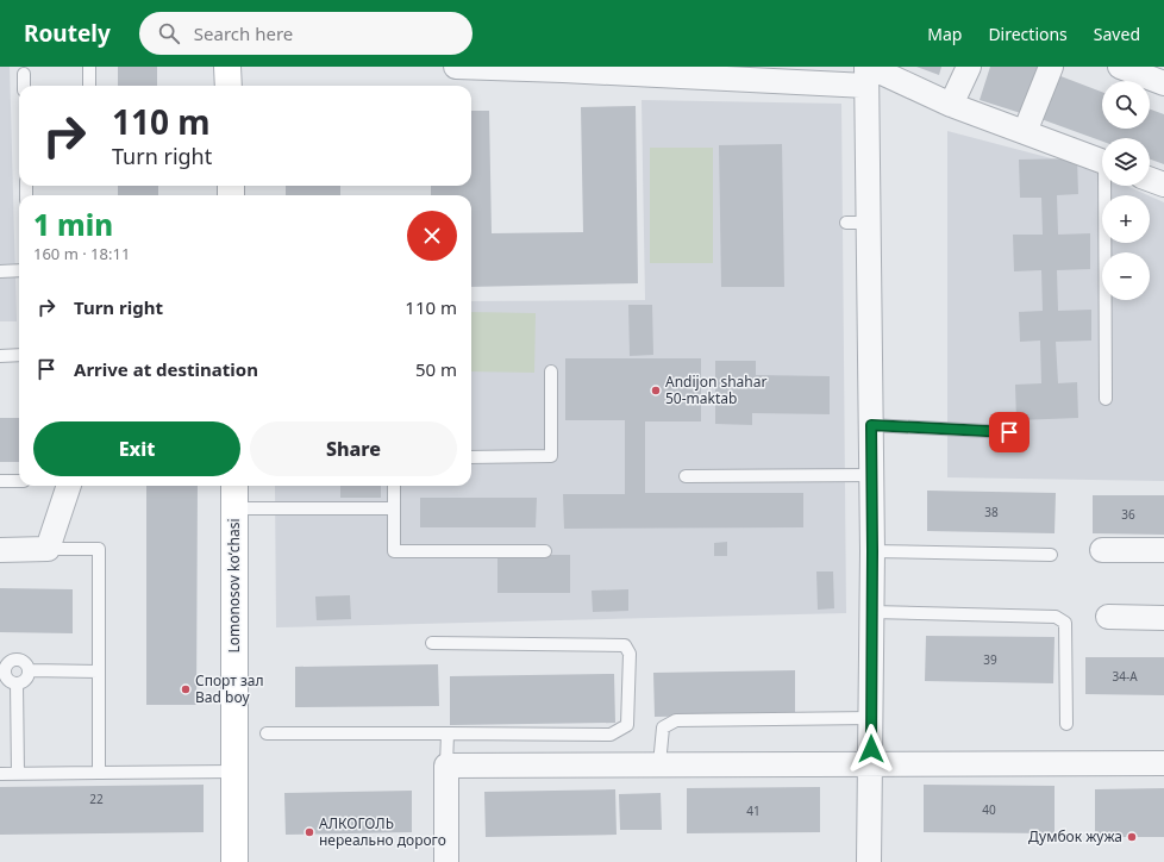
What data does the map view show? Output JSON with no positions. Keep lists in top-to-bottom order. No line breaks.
{"streets":{"street":["Lomonosov koʻchasi"]},"places":["Andijon shahar 50-maktab","Спорт зал Bad boy","АЛКОГОЛЬ нереально дорого","Думбок жужа"],"house_numbers":["38","36","39","34-А","22","40","41"],"page":{"header":"Routely","search":"Search here","nav":["Map","Directions","Saved"],"map_buttons":["+","−"],"turn":["110 m","Turn right"],"heading":["1 min","160 m · 18:11"],"list":[{"name":"Turn right","value":"110 m"},{"name":"Arrive at destination","value":"50 m"}],"buttons":["Exit","Share"]}}
